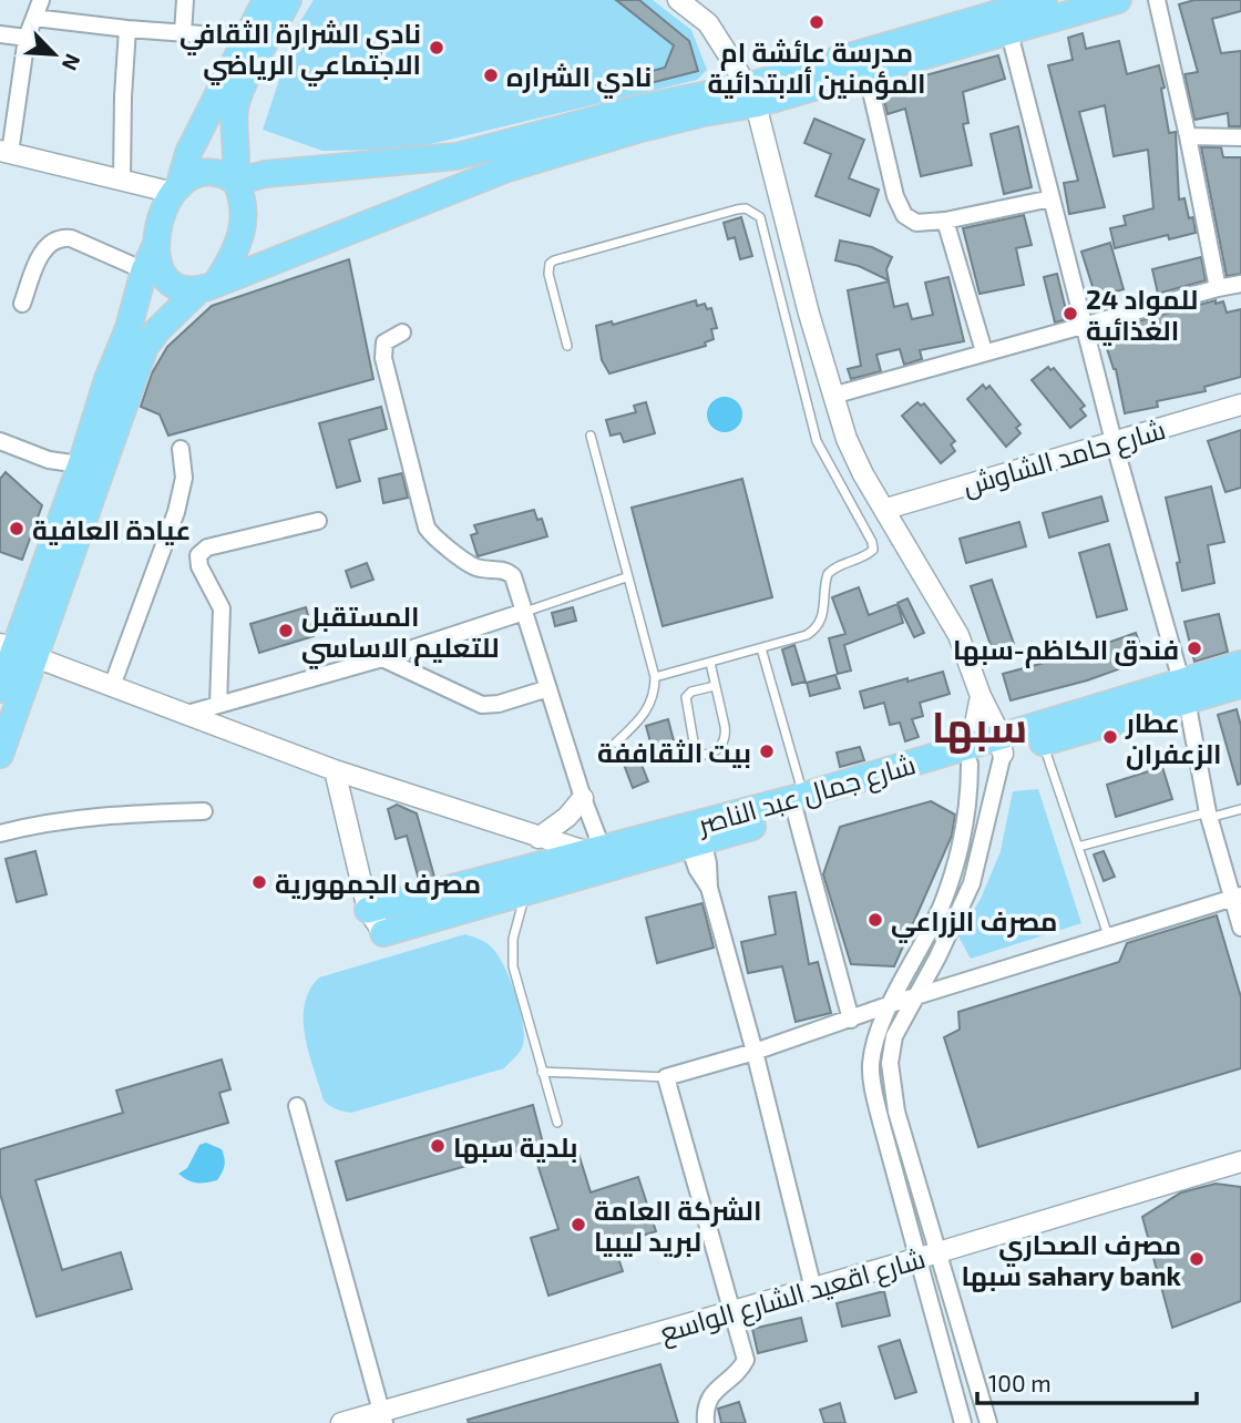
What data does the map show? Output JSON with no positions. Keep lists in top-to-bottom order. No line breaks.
{"streets":{"main road":["شارع جمال عبد الناصر"],"street":["شارع حامد الشاوش","شارع اقعيد الشارع الواسع"]},"districts":["سبها"],"places":["مدرسة عائشة ام المؤمنين ألابتدائية","نادي الشرارة الثقافي الاجتماعي الرياضي","نادي الشراره","24 للمواد الغذائية","عيادة العافية","المستقبل للتعليم الاساسي","فندق الكاظم-سبها","عطار الزعفران","بيت الثقاففة","مصرف الجمهورية","مصرف الزراعي","بلدية سبها","الشركة العامة لبريد ليبيا","مصرف الصحاري سبها sahary bank"],"scale_bar":"100 m","north":"bottom right"}
